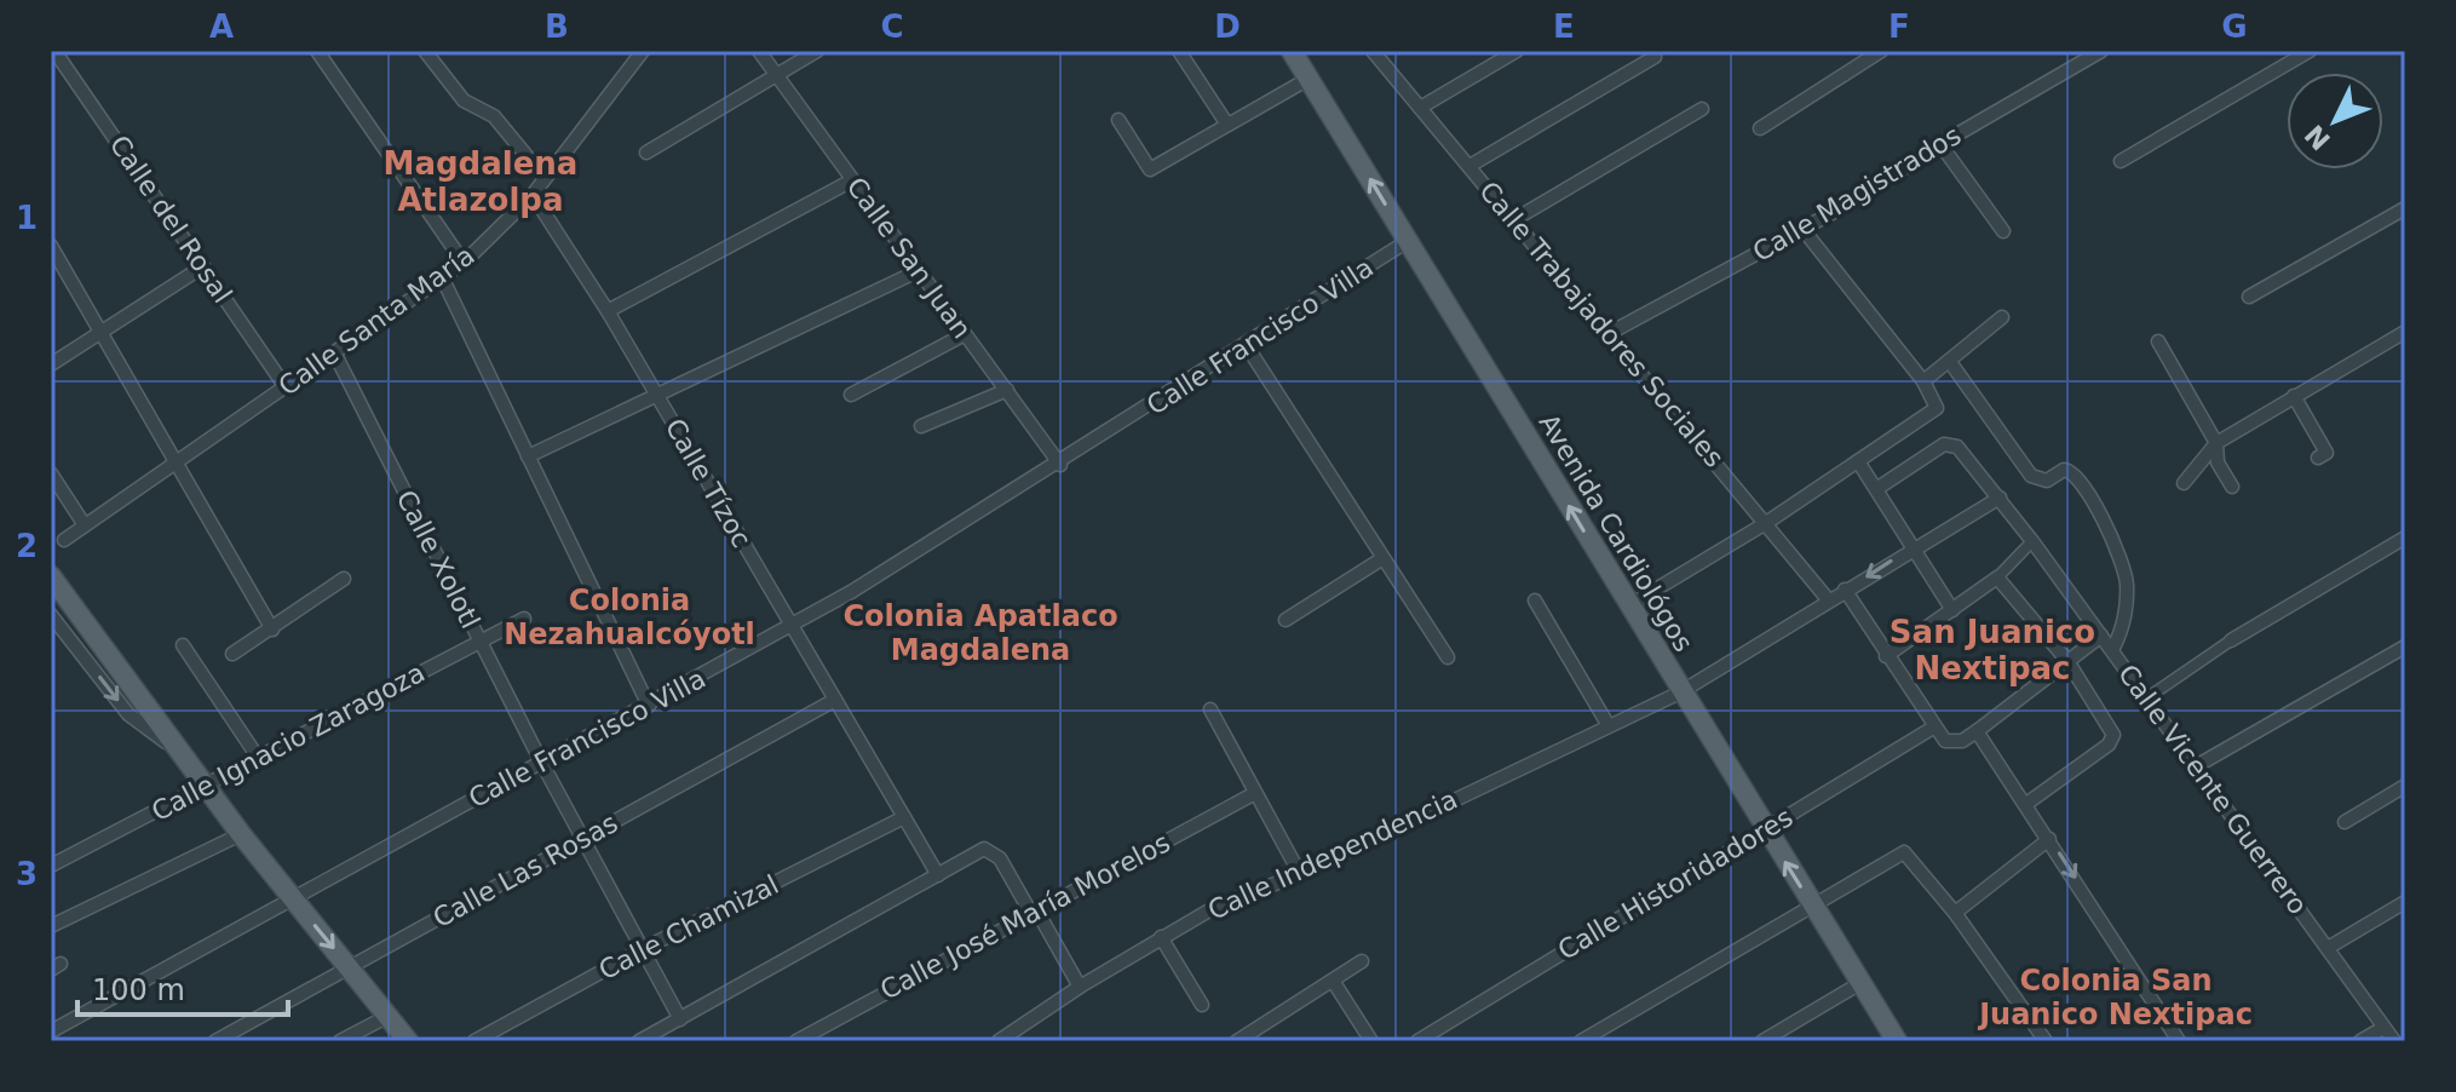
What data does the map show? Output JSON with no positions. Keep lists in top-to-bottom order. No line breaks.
{"streets":{"main road":["Avenida Cardiológos"],"street":["Calle Magistrados","Calle del Rosal","Calle San Juan","Calle Santa María","Calle Trabajadores Sociales","Calle Francisco Villa","Calle Tízoc","Calle Xolotl","Calle Ignacio Zaragoza","Calle Vicente Guerrero","Calle Independencia","Calle Las Rosas","Calle Historidadores","Calle José María Morelos","Calle Chamizal"]},"crossings":[["Calle Magistrados","Calle Trabajadores Sociales"],["Calle del Rosal","Calle Santa María"],["Calle San Juan","Calle Francisco Villa"],["Calle Santa María","Calle Tízoc"],["Calle Santa María","Calle Xolotl"],["Calle Trabajadores Sociales","Calle Independencia"],["Calle Francisco Villa","Calle Tízoc"],["Calle Francisco Villa","Avenida Cardiológos"],["Calle Francisco Villa","Calle Xolotl"],["Calle Tízoc","Calle Las Rosas"],["Calle Tízoc","Calle Chamizal"],["Avenida Cardiológos","Calle Independencia"],["Avenida Cardiológos","Calle Historidadores"],["Calle Xolotl","Calle Ignacio Zaragoza"],["Calle Xolotl","Calle Las Rosas"],["Calle Xolotl","Calle Chamizal"],["Calle Vicente Guerrero","Calle Independencia"]],"one_way":["Avenida Cardiológos"],"districts":["Magdalena Atlazolpa","Colonia Nezahualcóyotl","Colonia Apatlaco Magdalena","San Juanico Nextipac","Colonia San Juanico Nextipac"],"scale_bar":"100 m","north":"bottom left","grid":{"columns":["A","B","C","D","E","F","G"],"rows":["1","2","3"]}}
